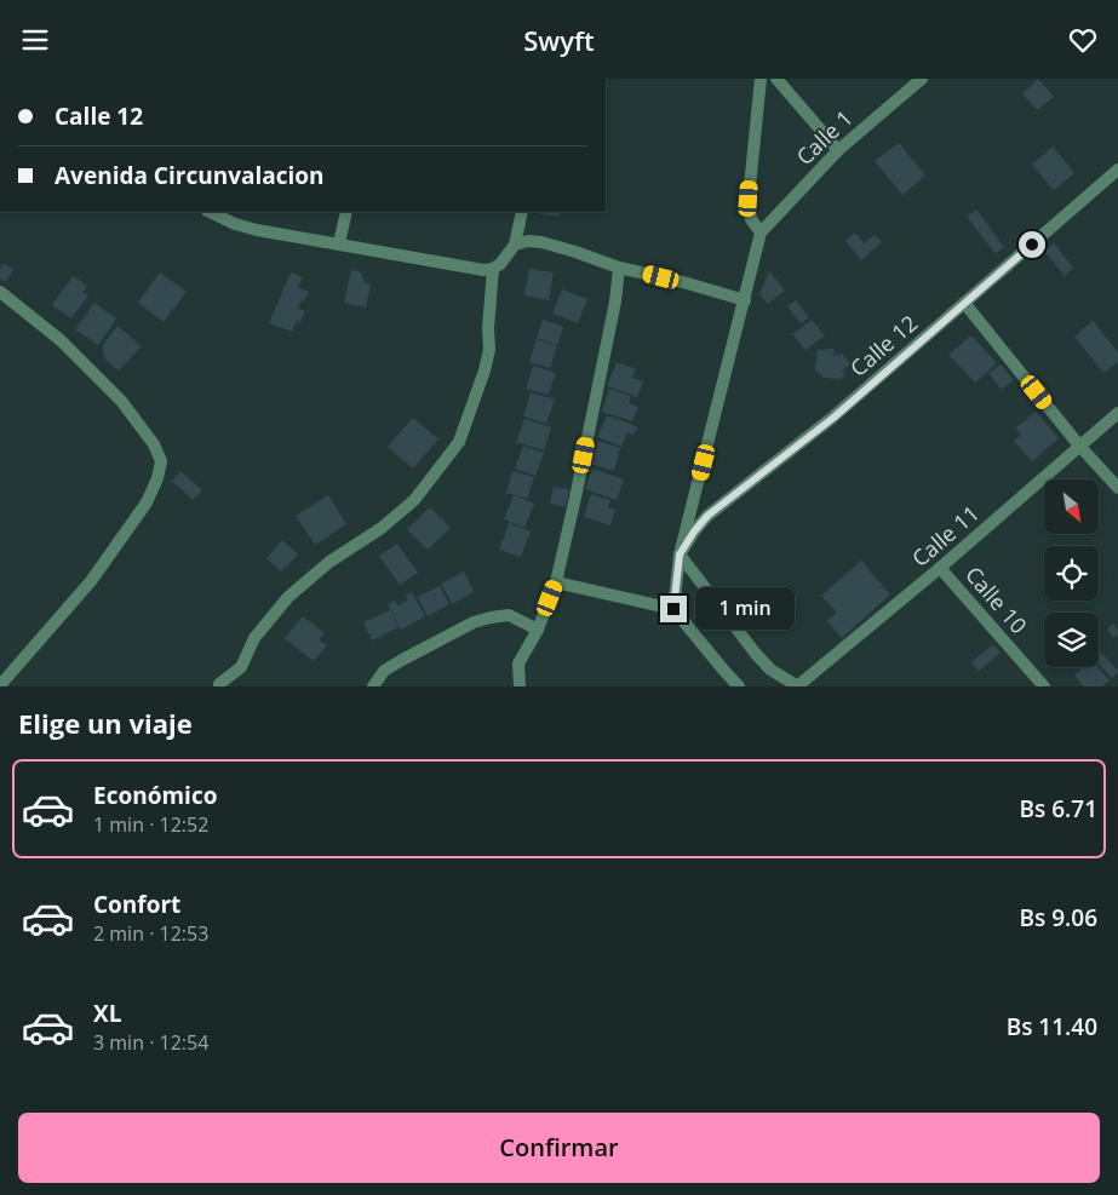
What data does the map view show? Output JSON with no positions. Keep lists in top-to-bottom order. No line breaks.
{"streets":{"street":["Calle 1","Calle 12","Calle 11","Calle 10"]},"crossings":[["Calle 11","Calle 10"]],"north":"bottom right","page":{"header":"Swyft","banner":["Calle 12","Avenida Circunvalacion"],"bubble":"1 min","heading":"Elige un viaje","list":[{"name":"Económico","note":"1 min · 12:52","value":"Bs 6.71"},{"name":"Confort","note":"2 min · 12:53","value":"Bs 9.06"},{"name":"XL","note":"3 min · 12:54","value":"Bs 11.40"}],"buttons":"Confirmar"}}
